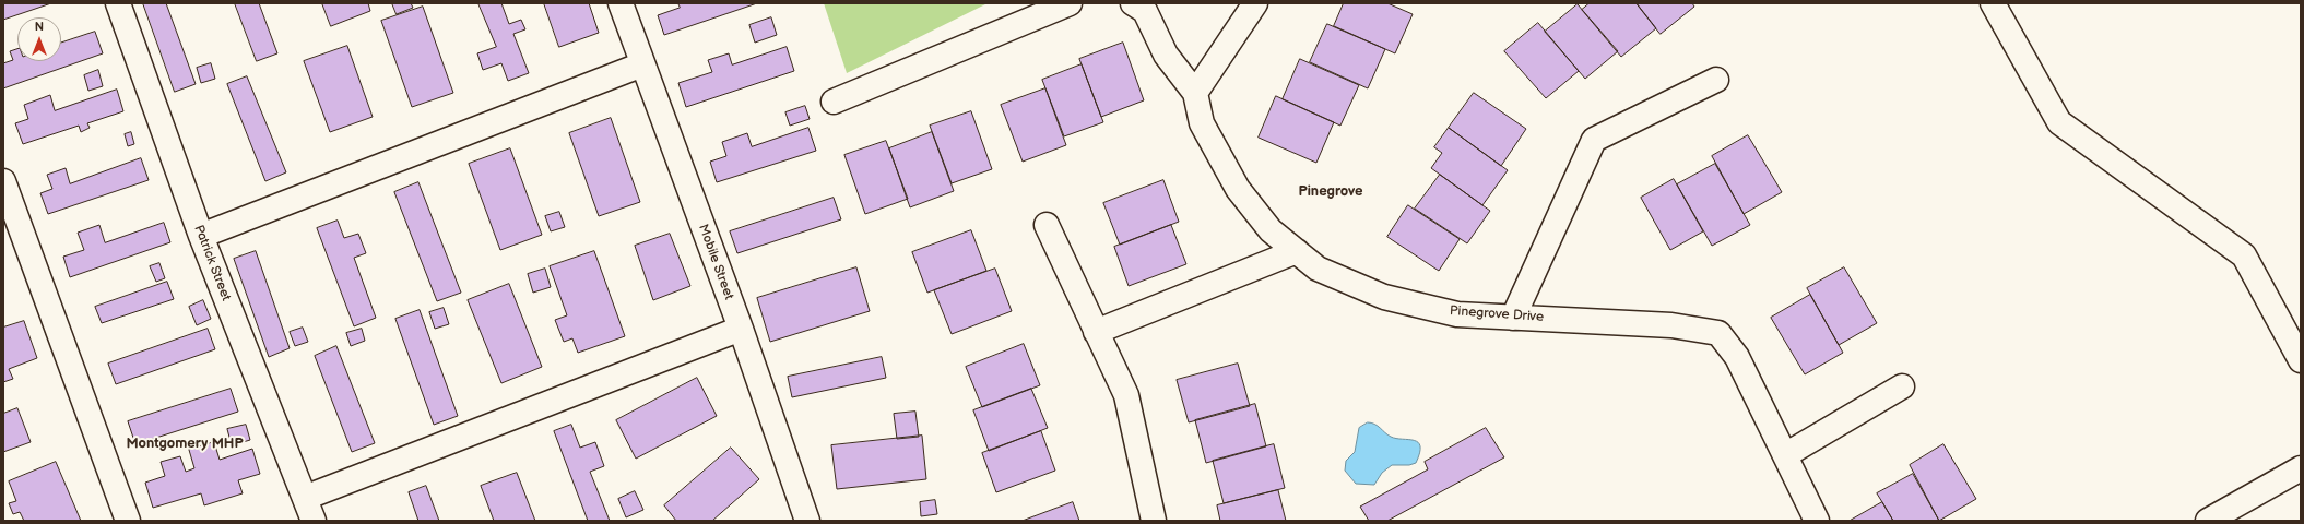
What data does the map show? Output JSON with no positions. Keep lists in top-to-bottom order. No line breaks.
{"streets":{"street":["Mobile Street","Patrick Street","Pinegrove Drive"]},"districts":["Pinegrove","Montgomery MHP"],"north":"top"}
